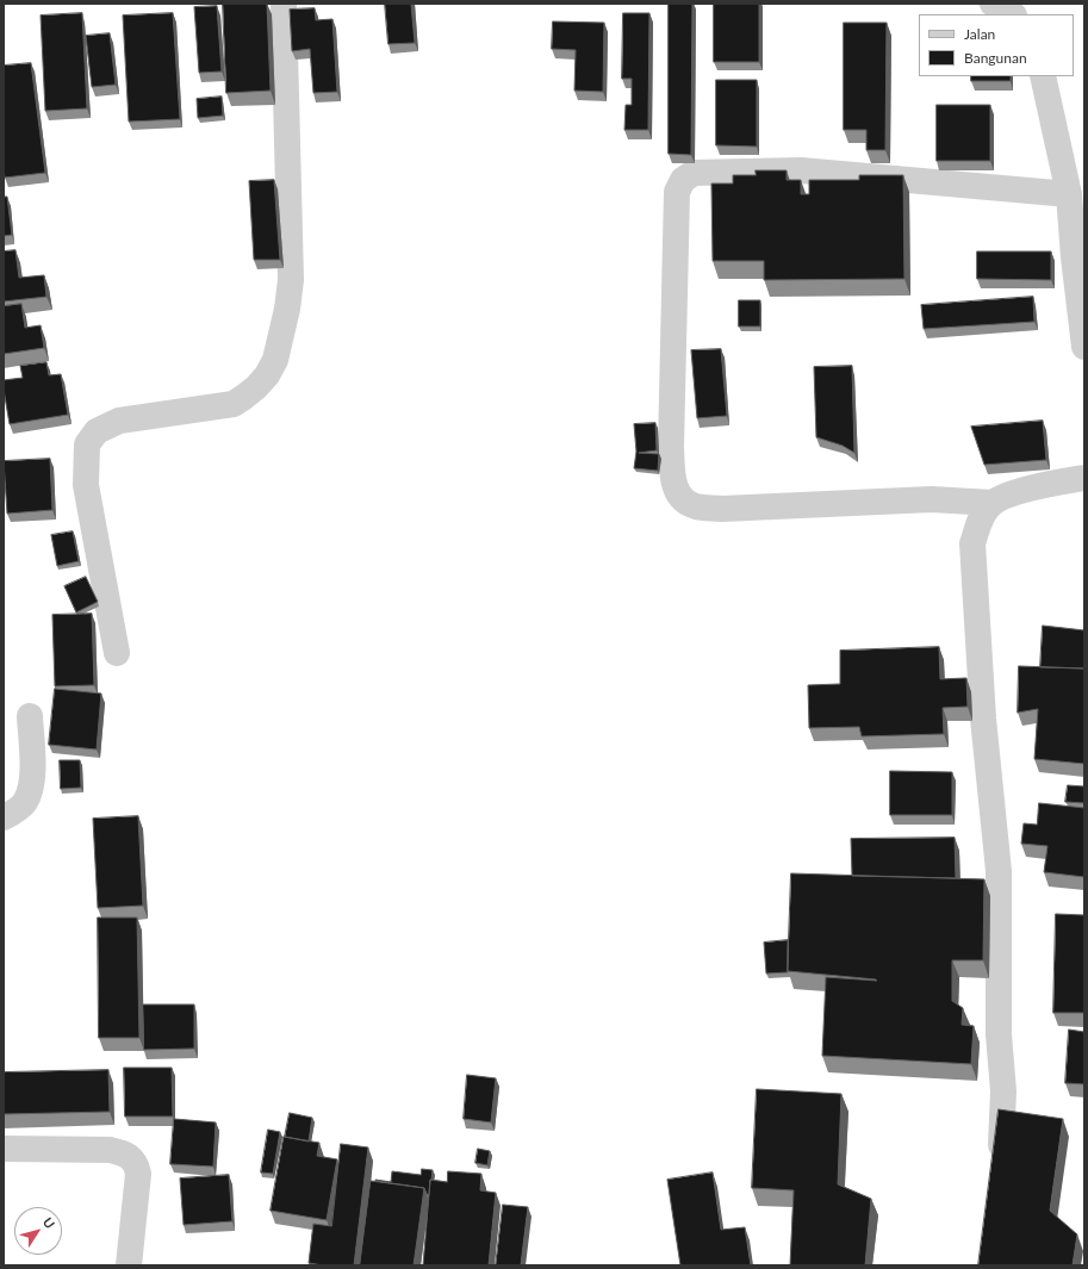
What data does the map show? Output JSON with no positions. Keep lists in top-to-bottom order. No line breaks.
{"legend":["Jalan","Bangunan"],"north":"top right"}
